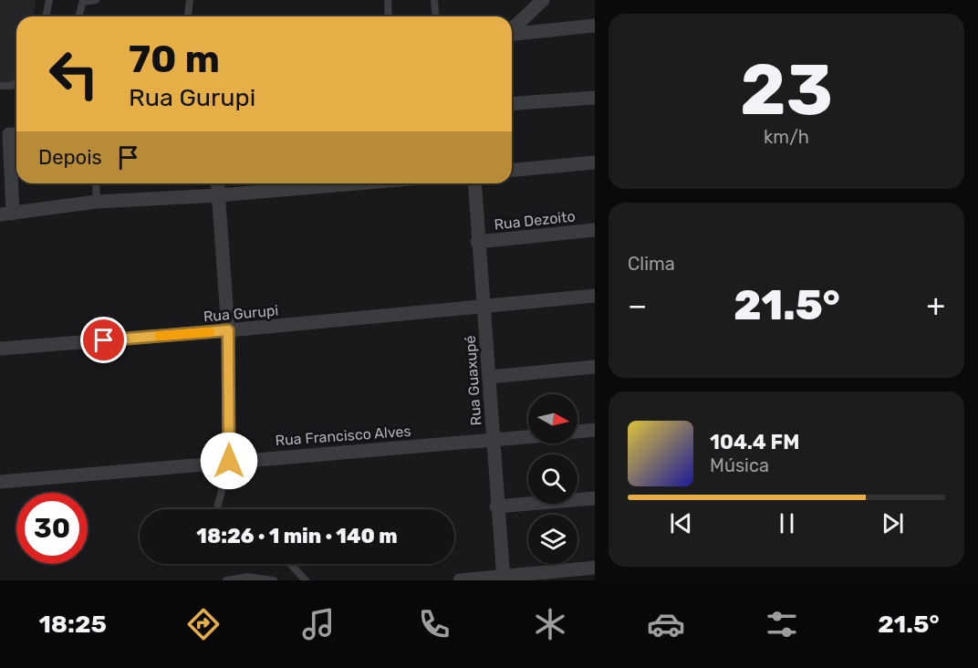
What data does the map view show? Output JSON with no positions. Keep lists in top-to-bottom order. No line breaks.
{"streets":{"street":["Rua Dezoito","Rua Gurupi","Rua Guaxupé","Rua Francisco Alves"]},"crossings":[["Rua Dezoito","Rua Guaxupé"],["Rua Gurupi","Rua Guaxupé"],["Rua Guaxupé","Rua Francisco Alves"]],"north":"right","page":{"tile":[["23","km/h"],"Clima"],"turn":["70 m","Rua Gurupi"],"then":"Depois","heat":["−","21.5°","+"],"song":["104.4 FM","Música"],"limit":"30","trip":"18:26 · 1 min · 140 m","tabs":["18:25","21.5°"]}}
